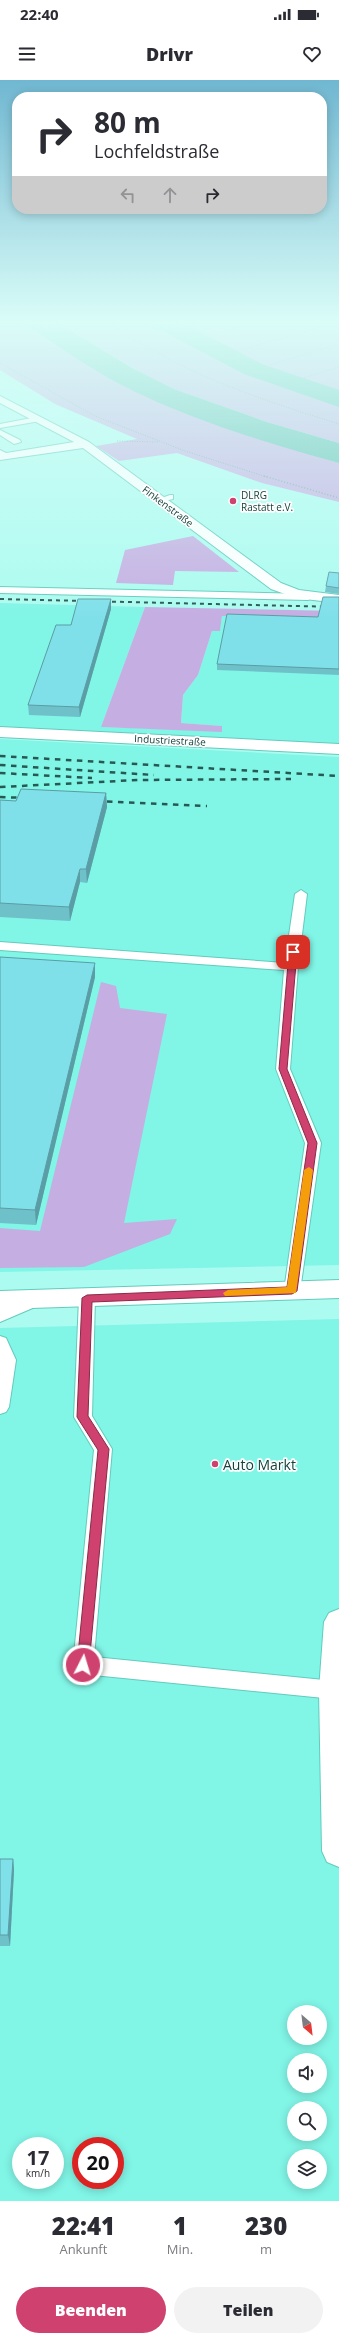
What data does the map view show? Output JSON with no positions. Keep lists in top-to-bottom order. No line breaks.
{"streets":{"street":["Finkenstraße","Industriestraße"]},"places":["DLRG Rastatt e.V.","Auto Markt"],"north":"bottom right","page":{"status":"22:40","header":"Drivr","turn":["80 m","Lochfeldstraße"],"speed":"17 km/h","limit":"20","eta":["22:41","Ankunft","1","Min.","230","m"],"buttons":["Beenden","Teilen"]}}
